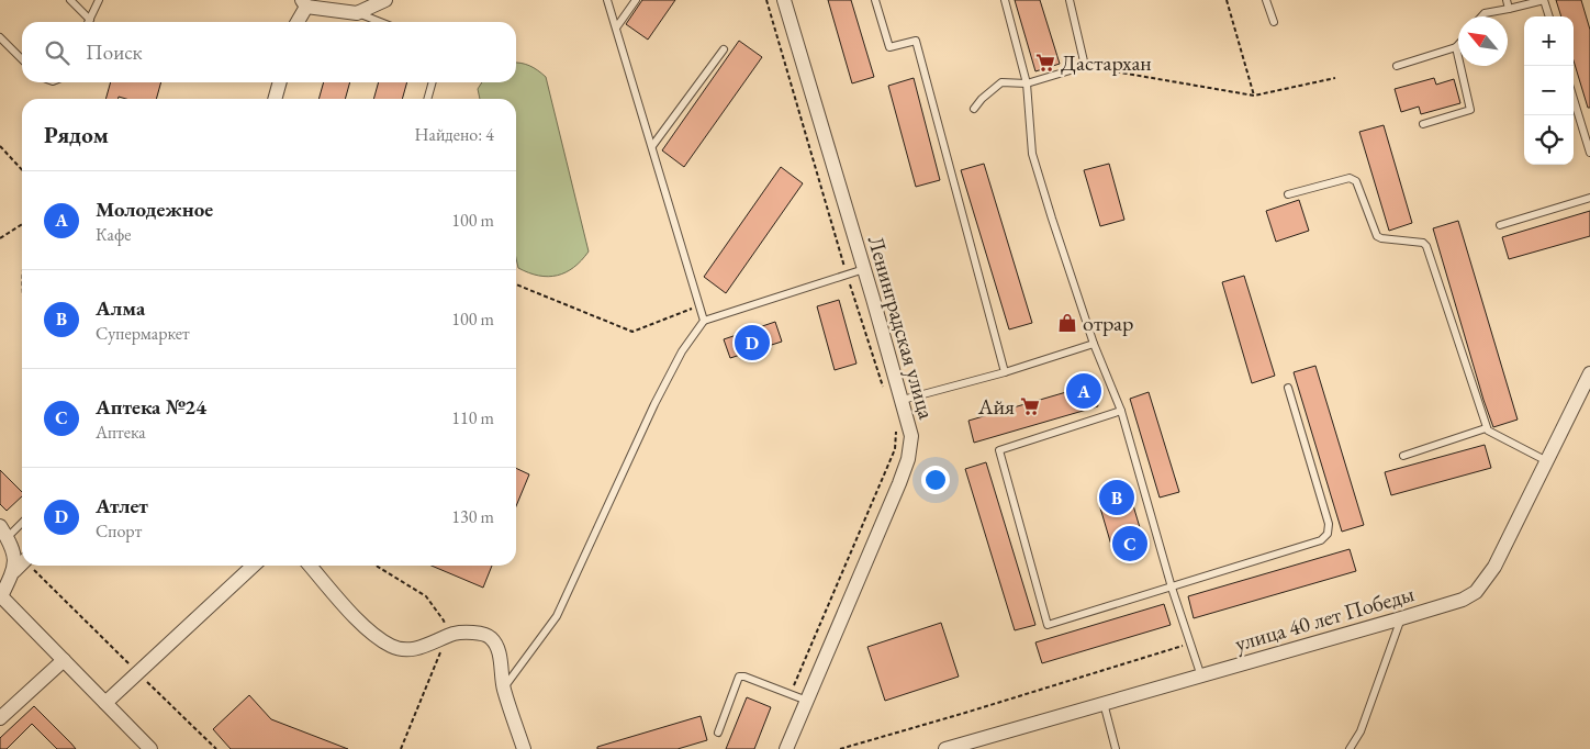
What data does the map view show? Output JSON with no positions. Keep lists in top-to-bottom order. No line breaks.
{"streets":{"street":["Ленинградская улица","улица 40 лет Победы"]},"places":{"supermarket":["Дастархан","Айя"],"shop":["отрар"]},"north":"top left","page":{"map_buttons":["+","−"],"search":"Поиск","heading":["Рядом","Найдено: 4"],"list":[{"mark":"A","name":"Молодежное","note":"Кафе","value":"100 m"},{"mark":"B","name":"Алма","note":"Супермаркет","value":"100 m"},{"mark":"C","name":"Аптека №24","note":"Аптека","value":"110 m"},{"mark":"D","name":"Атлет","note":"Спорт","value":"130 m"}],"pins":["D","A","B","C"]}}
